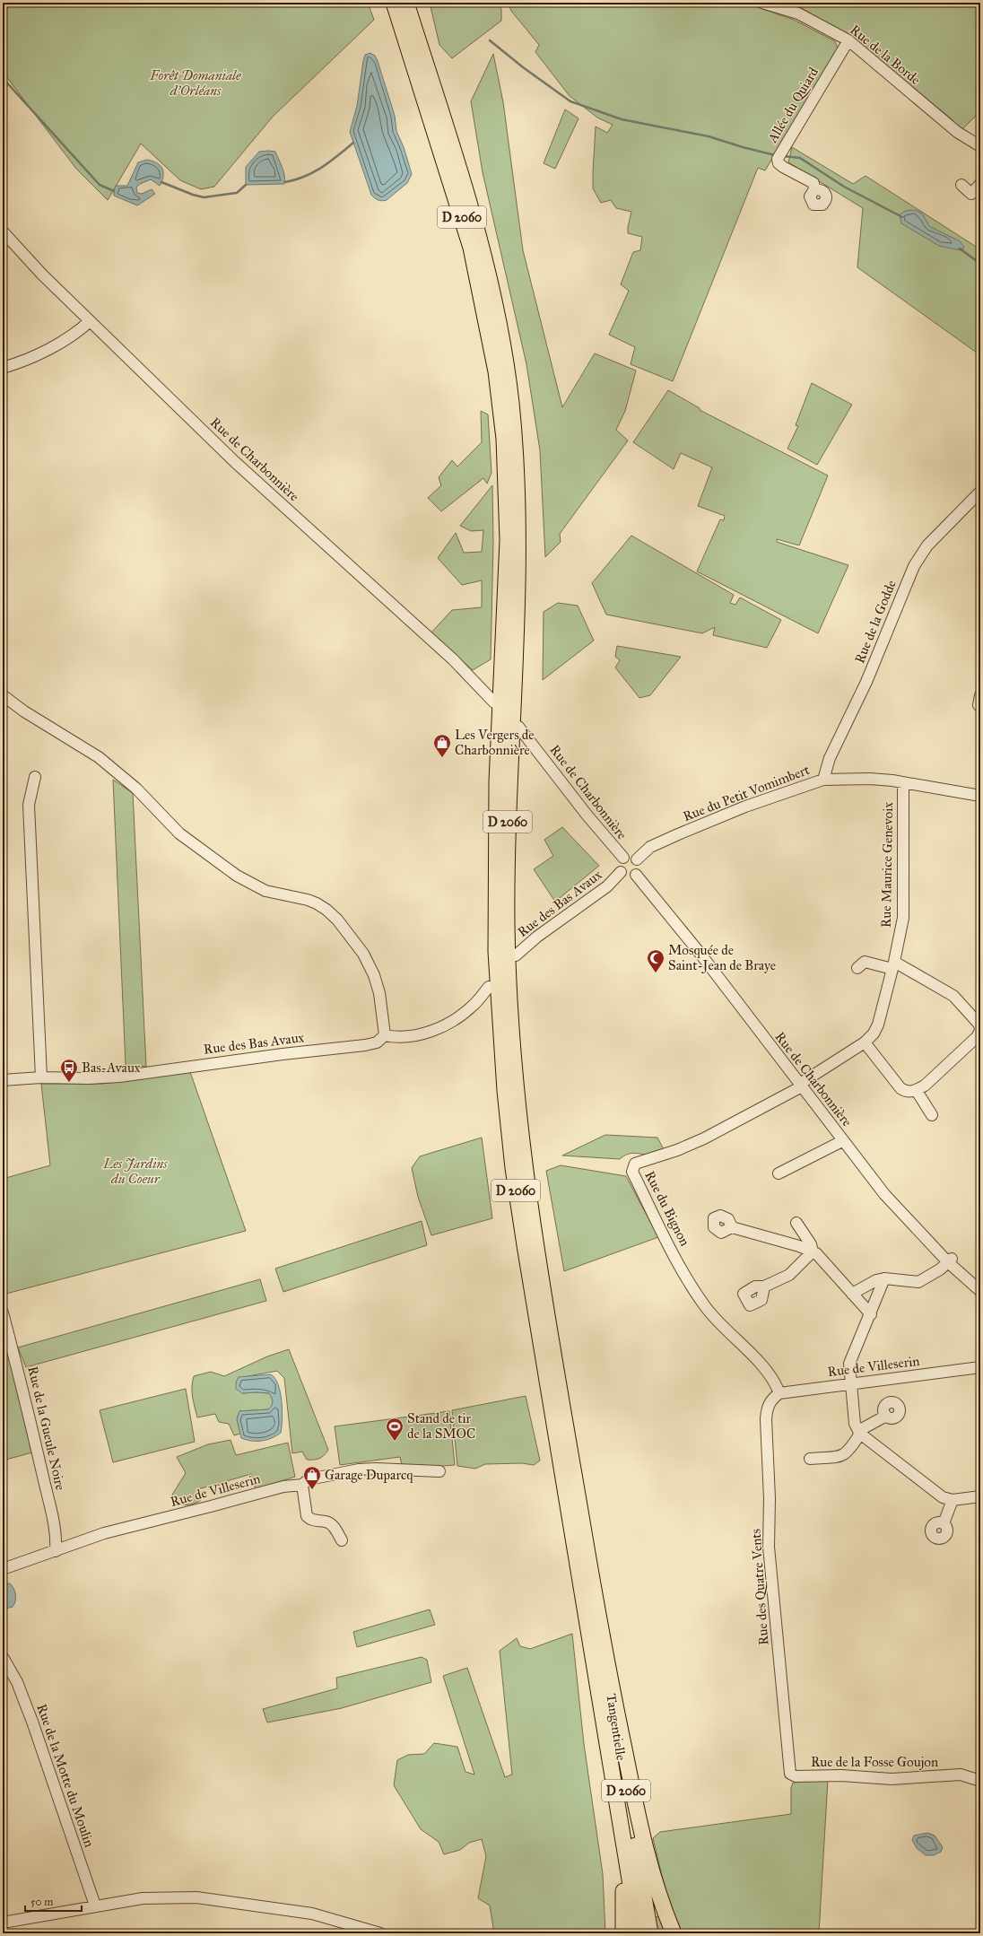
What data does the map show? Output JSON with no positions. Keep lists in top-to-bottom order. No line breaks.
{"streets":{"highway":["D 2060","Tangentielle"],"street":["Rue de la Borde","Allée du Quiard","Rue de Charbonnière","Rue de la Godde","Rue du Petit Vomimbert","Rue Maurice Genevoix","Rue des Bas Avaux","Rue du Bignon","Rue de Villeserin","Rue de la Gueule Noire","Rue des Quatre Vents","Rue de la Fosse Goujon","Rue de la Motte du Moulin"]},"crossings":[["Rue de la Borde","Allée du Quiard"],["D 2060","Tangentielle"],["Rue de Charbonnière","Rue du Petit Vomimbert"],["Rue de Charbonnière","Rue Maurice Genevoix"],["Rue de Charbonnière","Rue des Bas Avaux"],["Rue de Charbonnière","Rue du Bignon"],["Rue de la Godde","Rue du Petit Vomimbert"],["Rue du Petit Vomimbert","Rue Maurice Genevoix"],["Rue du Petit Vomimbert","Rue des Bas Avaux"],["Rue Maurice Genevoix","Rue du Bignon"],["Rue du Bignon","Rue de Villeserin"],["Rue du Bignon","Rue des Quatre Vents"],["Rue de Villeserin","Rue de la Gueule Noire"],["Rue de Villeserin","Rue des Quatre Vents"],["Rue des Quatre Vents","Rue de la Fosse Goujon"]],"parks":["Forêt Domaniale d'Orléans","Les Jardins du Coeur"],"places":{"shop":["Les Vergers de Charbonnière","Garage Duparcq"],"mosque":["Mosquée de Saint-Jean de Braye"],"bus stop":["Bas-Avaux"],"sports":["Stand de tir de la SMOC"]},"scale_bar":"50 m"}
